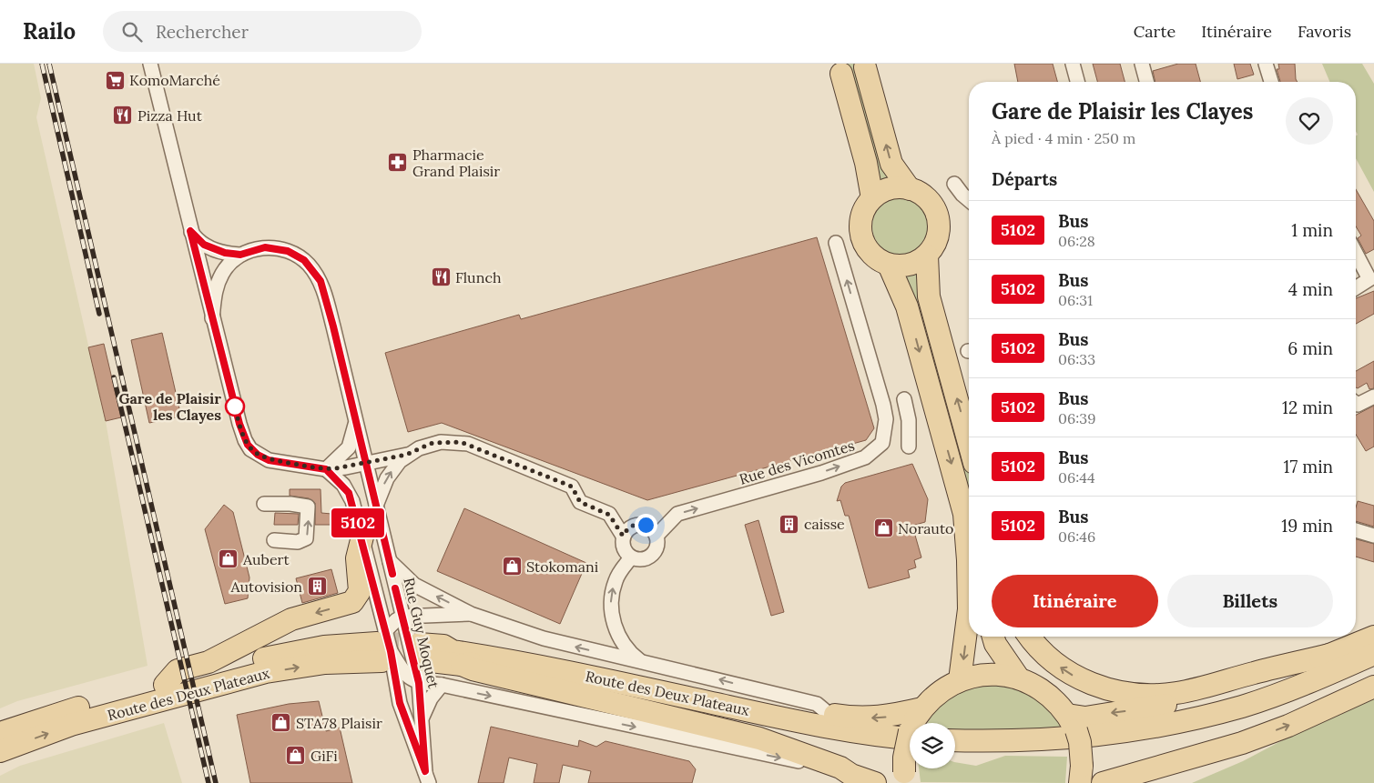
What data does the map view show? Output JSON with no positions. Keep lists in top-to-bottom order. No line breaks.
{"streets":{"main road":["Route des Deux Plateaux"],"street":["Rue des Vicomtes","Rue Guy Moquet"]},"crossings":[["Rue Guy Moquet","Route des Deux Plateaux"]],"places":{"supermarket":["KomoMarché"],"restaurant":["Pizza Hut","Flunch"],"pharmacy":["Pharmacie Grand Plaisir"],"other":["Gare de Plaisir les Clayes"],"building":["caisse","Autovision"],"shop":["Norauto","Aubert","Stokomani","STA78 Plaisir","GiFi"]},"lines":["bus line 5102"],"page":{"header":"Railo","search":"Rechercher","nav":["Carte","Itinéraire","Favoris"],"on_map":"5102","heading":[["Gare de Plaisir les Clayes","À pied · 4 min · 250 m"],"Départs"],"list":[{"mark":"5102","name":"Bus","note":"06:28","value":"1 min"},{"mark":"5102","name":"Bus","note":"06:31","value":"4 min"},{"mark":"5102","name":"Bus","note":"06:33","value":"6 min"},{"mark":"5102","name":"Bus","note":"06:39","value":"12 min"},{"mark":"5102","name":"Bus","note":"06:44","value":"17 min"},{"mark":"5102","name":"Bus","note":"06:46","value":"19 min"}],"buttons":["Itinéraire","Billets"]}}
